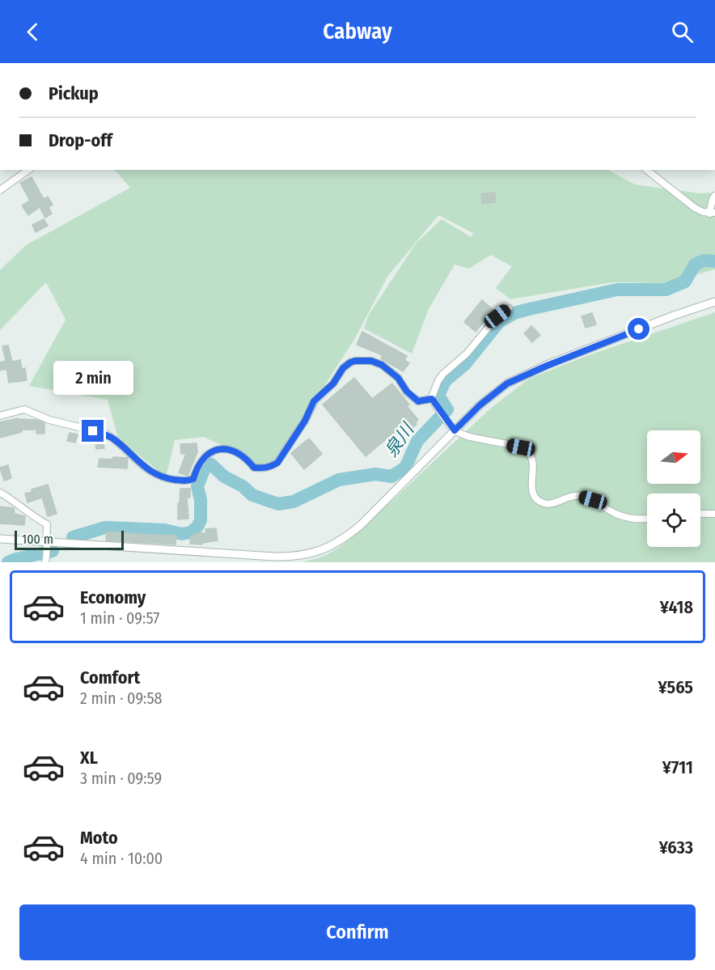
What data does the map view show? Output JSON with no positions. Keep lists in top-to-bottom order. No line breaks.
{"water":["泉川"],"scale_bar":"100 m","north":"right","page":{"header":"Cabway","banner":["Pickup","Drop-off"],"bubble":"2 min","scale":"100 m","list":[{"name":"Economy","note":"1 min · 09:57","value":"¥418"},{"name":"Comfort","note":"2 min · 09:58","value":"¥565"},{"name":"XL","note":"3 min · 09:59","value":"¥711"},{"name":"Moto","note":"4 min · 10:00","value":"¥633"}],"buttons":"Confirm"}}
